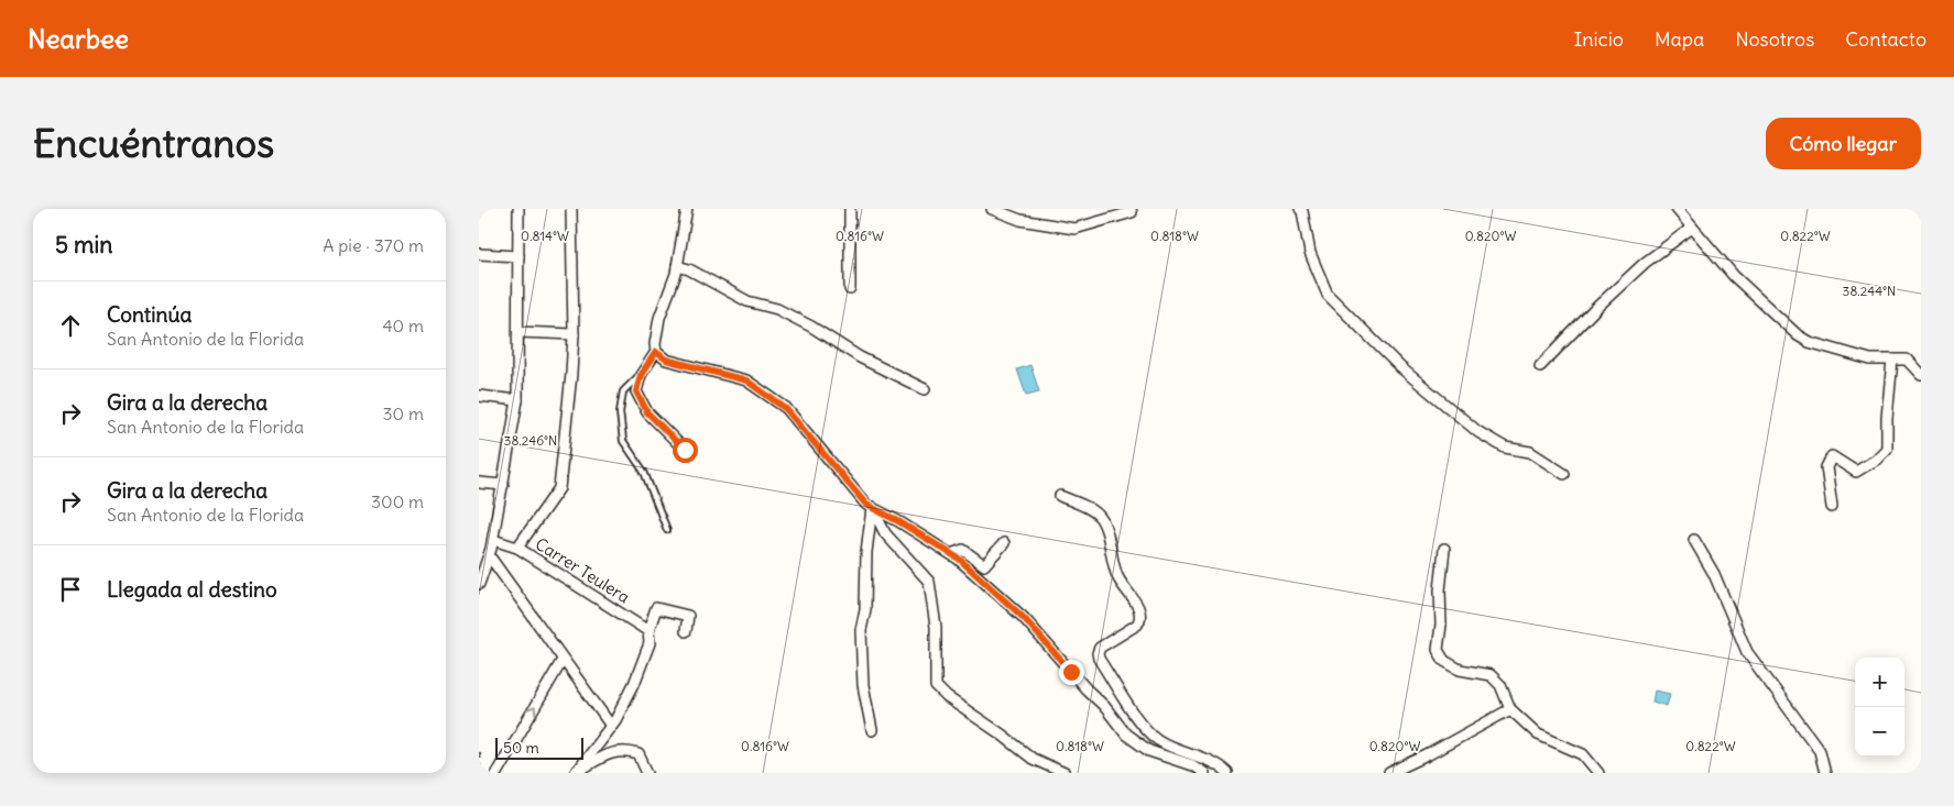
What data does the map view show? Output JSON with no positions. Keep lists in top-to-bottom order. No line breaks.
{"streets":{"street":["Carrer Teulera"]},"scale_bar":"50 m","page":{"header":"Nearbee","nav":["Inicio","Mapa","Nosotros","Contacto"],"buttons":"Cómo llegar","title":"Encuéntranos","heading":["5 min","A pie · 370 m"],"list":[["Continúa","San Antonio de la Florida","40 m"],["Gira a la derecha","San Antonio de la Florida","30 m"],["Gira a la derecha","San Antonio de la Florida","300 m"],"Llegada al destino"],"map_buttons":["+","−"],"scale":"50 m"},"coordinates":["0.814°W","0.816°W","0.818°W","0.820°W","0.822°W","38.244°N","38.246°N"]}
